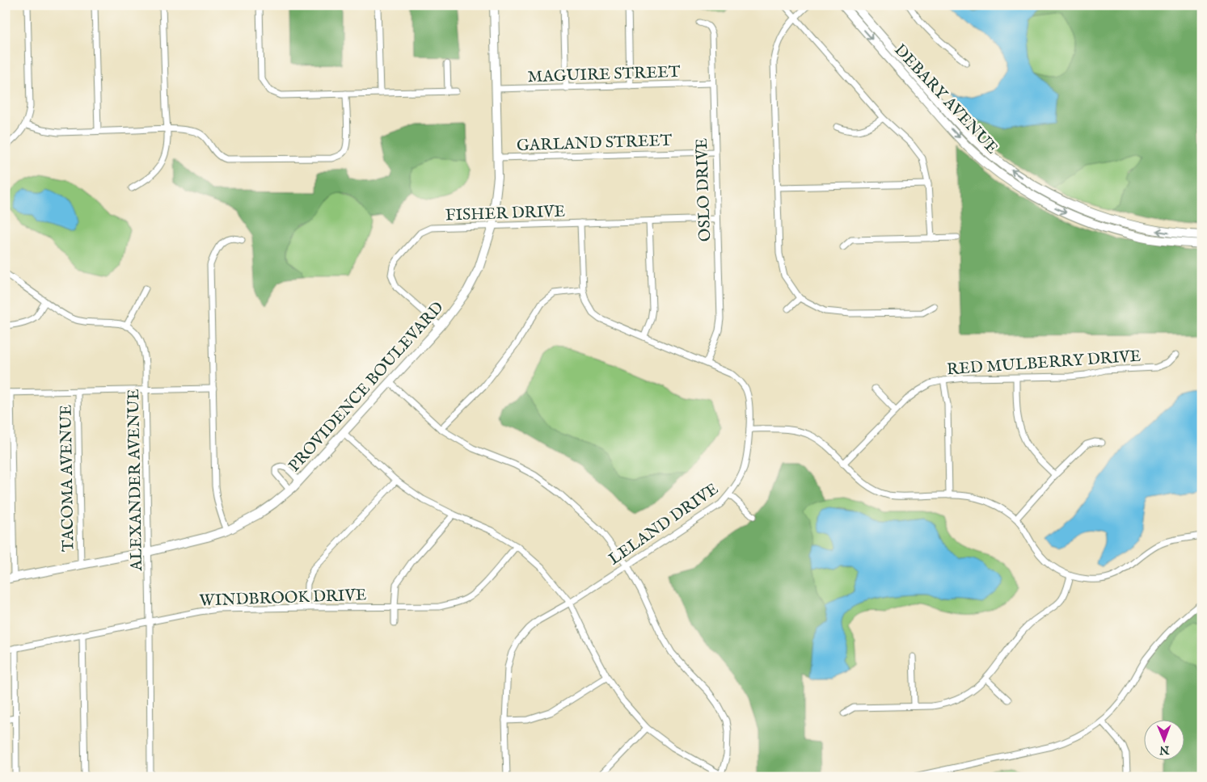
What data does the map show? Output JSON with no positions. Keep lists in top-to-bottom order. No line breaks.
{"streets":{"main road":["DEBARY AVENUE","PROVIDENCE BOULEVARD"],"street":["MAGUIRE STREET","GARLAND STREET","OSLO DRIVE","FISHER DRIVE","RED MULBERRY DRIVE","TACOMA AVENUE","ALEXANDER AVENUE","LELAND DRIVE","WINDBROOK DRIVE"]},"crossings":[["MAGUIRE STREET","OSLO DRIVE"],["MAGUIRE STREET","PROVIDENCE BOULEVARD"],["GARLAND STREET","OSLO DRIVE"],["GARLAND STREET","PROVIDENCE BOULEVARD"],["OSLO DRIVE","FISHER DRIVE"],["OSLO DRIVE","LELAND DRIVE"],["FISHER DRIVE","PROVIDENCE BOULEVARD"],["FISHER DRIVE","LELAND DRIVE"],["PROVIDENCE BOULEVARD","TACOMA AVENUE"],["PROVIDENCE BOULEVARD","ALEXANDER AVENUE"],["ALEXANDER AVENUE","WINDBROOK DRIVE"]],"north":"bottom"}
